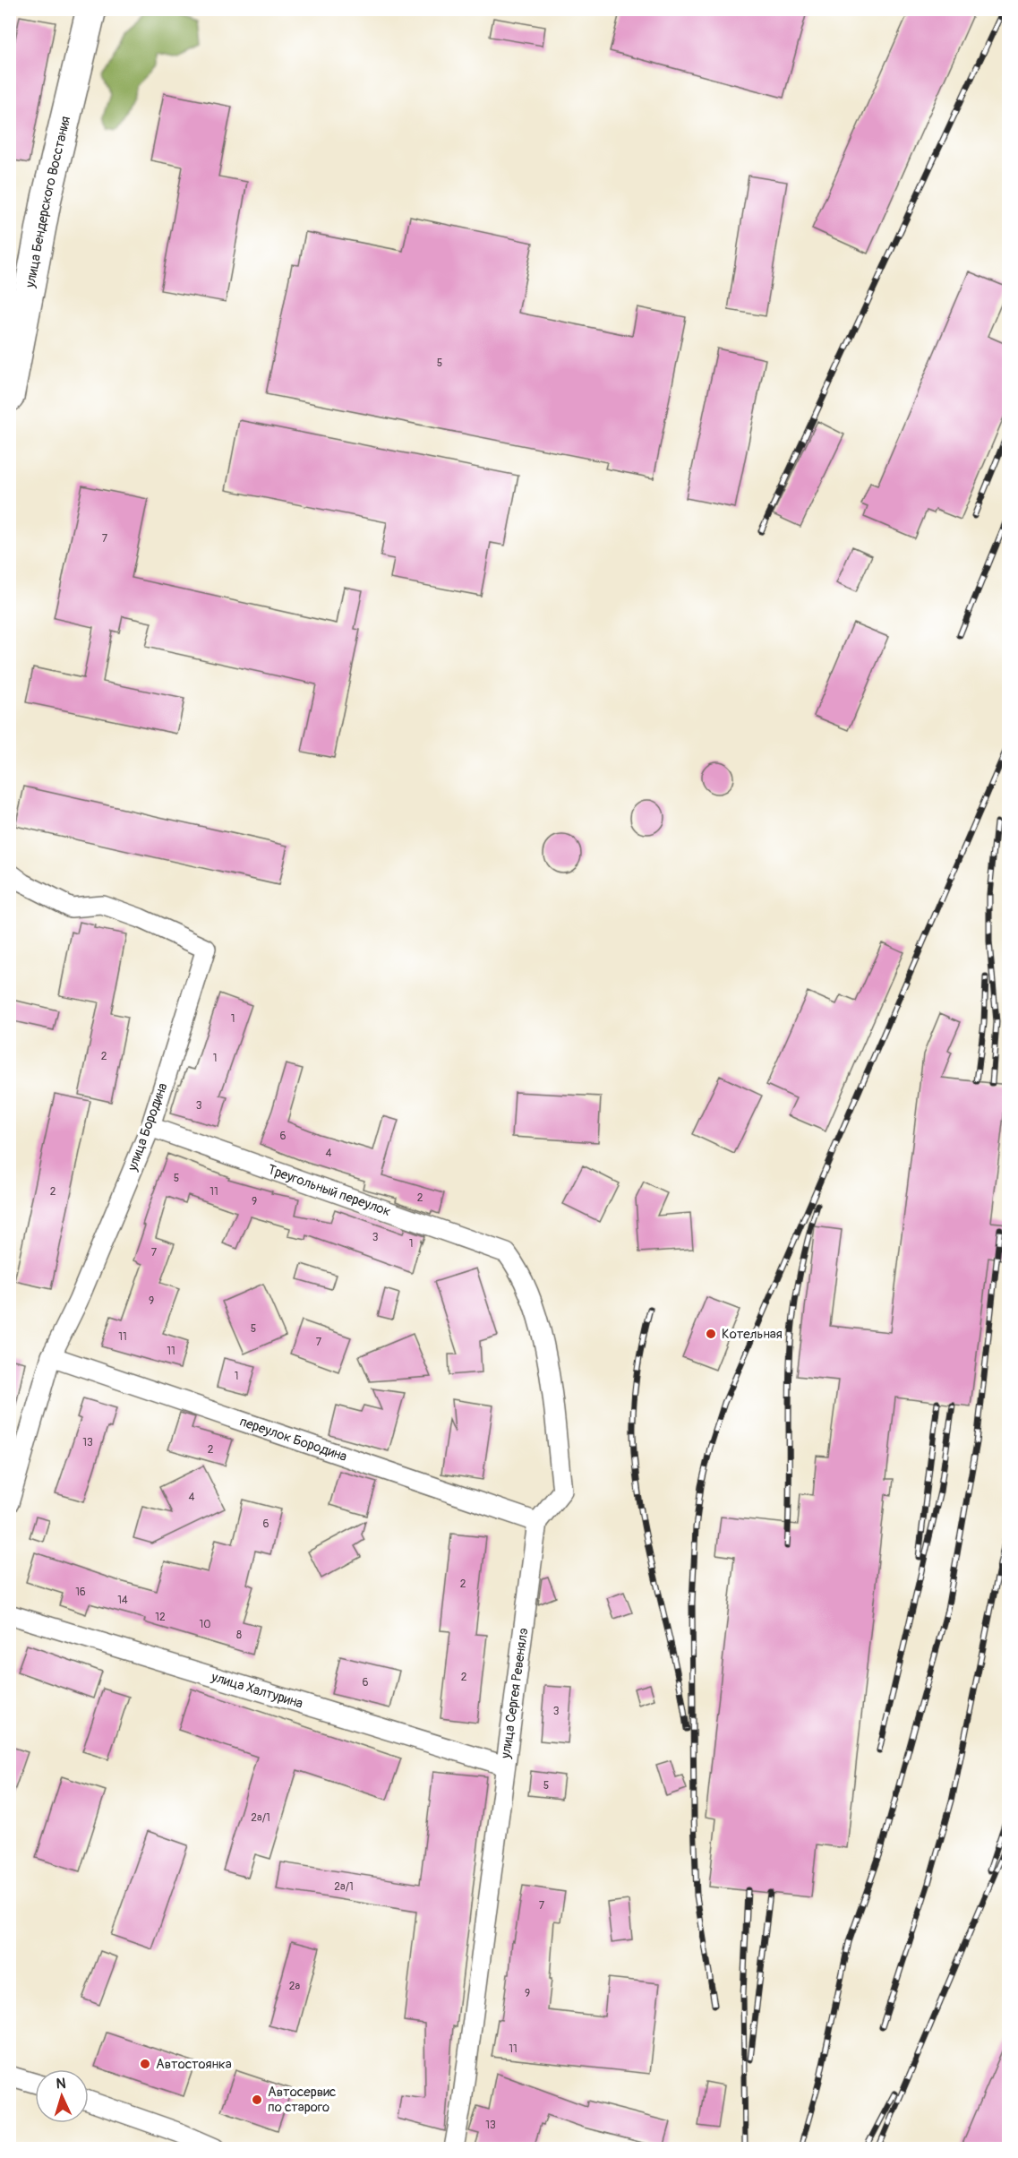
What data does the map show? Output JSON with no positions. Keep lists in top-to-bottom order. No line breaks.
{"streets":{"main road":["улица Бендерского Восстания"],"street":["улица Бородина","Треугольный переулок","переулок Бородина","улица Халтурина","улица Сергея Ревенялэ"]},"crossings":[["улица Бородина","Треугольный переулок"],["улица Бородина","переулок Бородина"],["Треугольный переулок","переулок Бородина"],["Треугольный переулок","улица Сергея Ревенялэ"],["переулок Бородина","улица Сергея Ревенялэ"],["улица Халтурина","улица Сергея Ревенялэ"]],"places":["Котельная","Автостоянка","Автосервис по старого"],"house_numbers":["5","7","1","2","1","3","6","4","5","2","11","2","9","3","1","7","9","5","11","7","11","1","13","2","4","6","2","16","14","12","10","8","2","6","3","5","2а/1","2а/1","7","2а","9","11","13"],"north":"top"}
